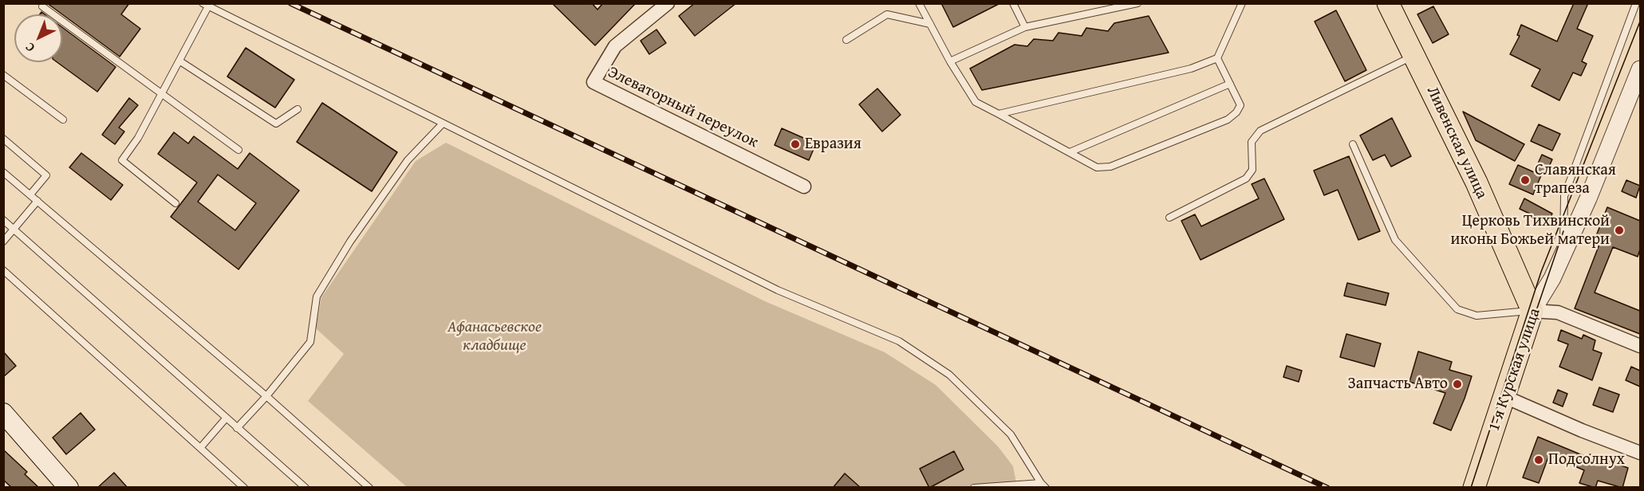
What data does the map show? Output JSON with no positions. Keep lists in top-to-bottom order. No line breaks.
{"streets":{"main road":["Ливенская улица","1-я Курская улица"],"street":["Элеваторный переулок"]},"crossings":[["Ливенская улица","1-я Курская улица"]],"parks":["Афанасьевское кладбище"],"places":["Евразия","Славянская трапеза","Церковь Тихвинской иконы Божьей матери","Запчасть Авто","Подсолнух"],"north":"bottom left"}
